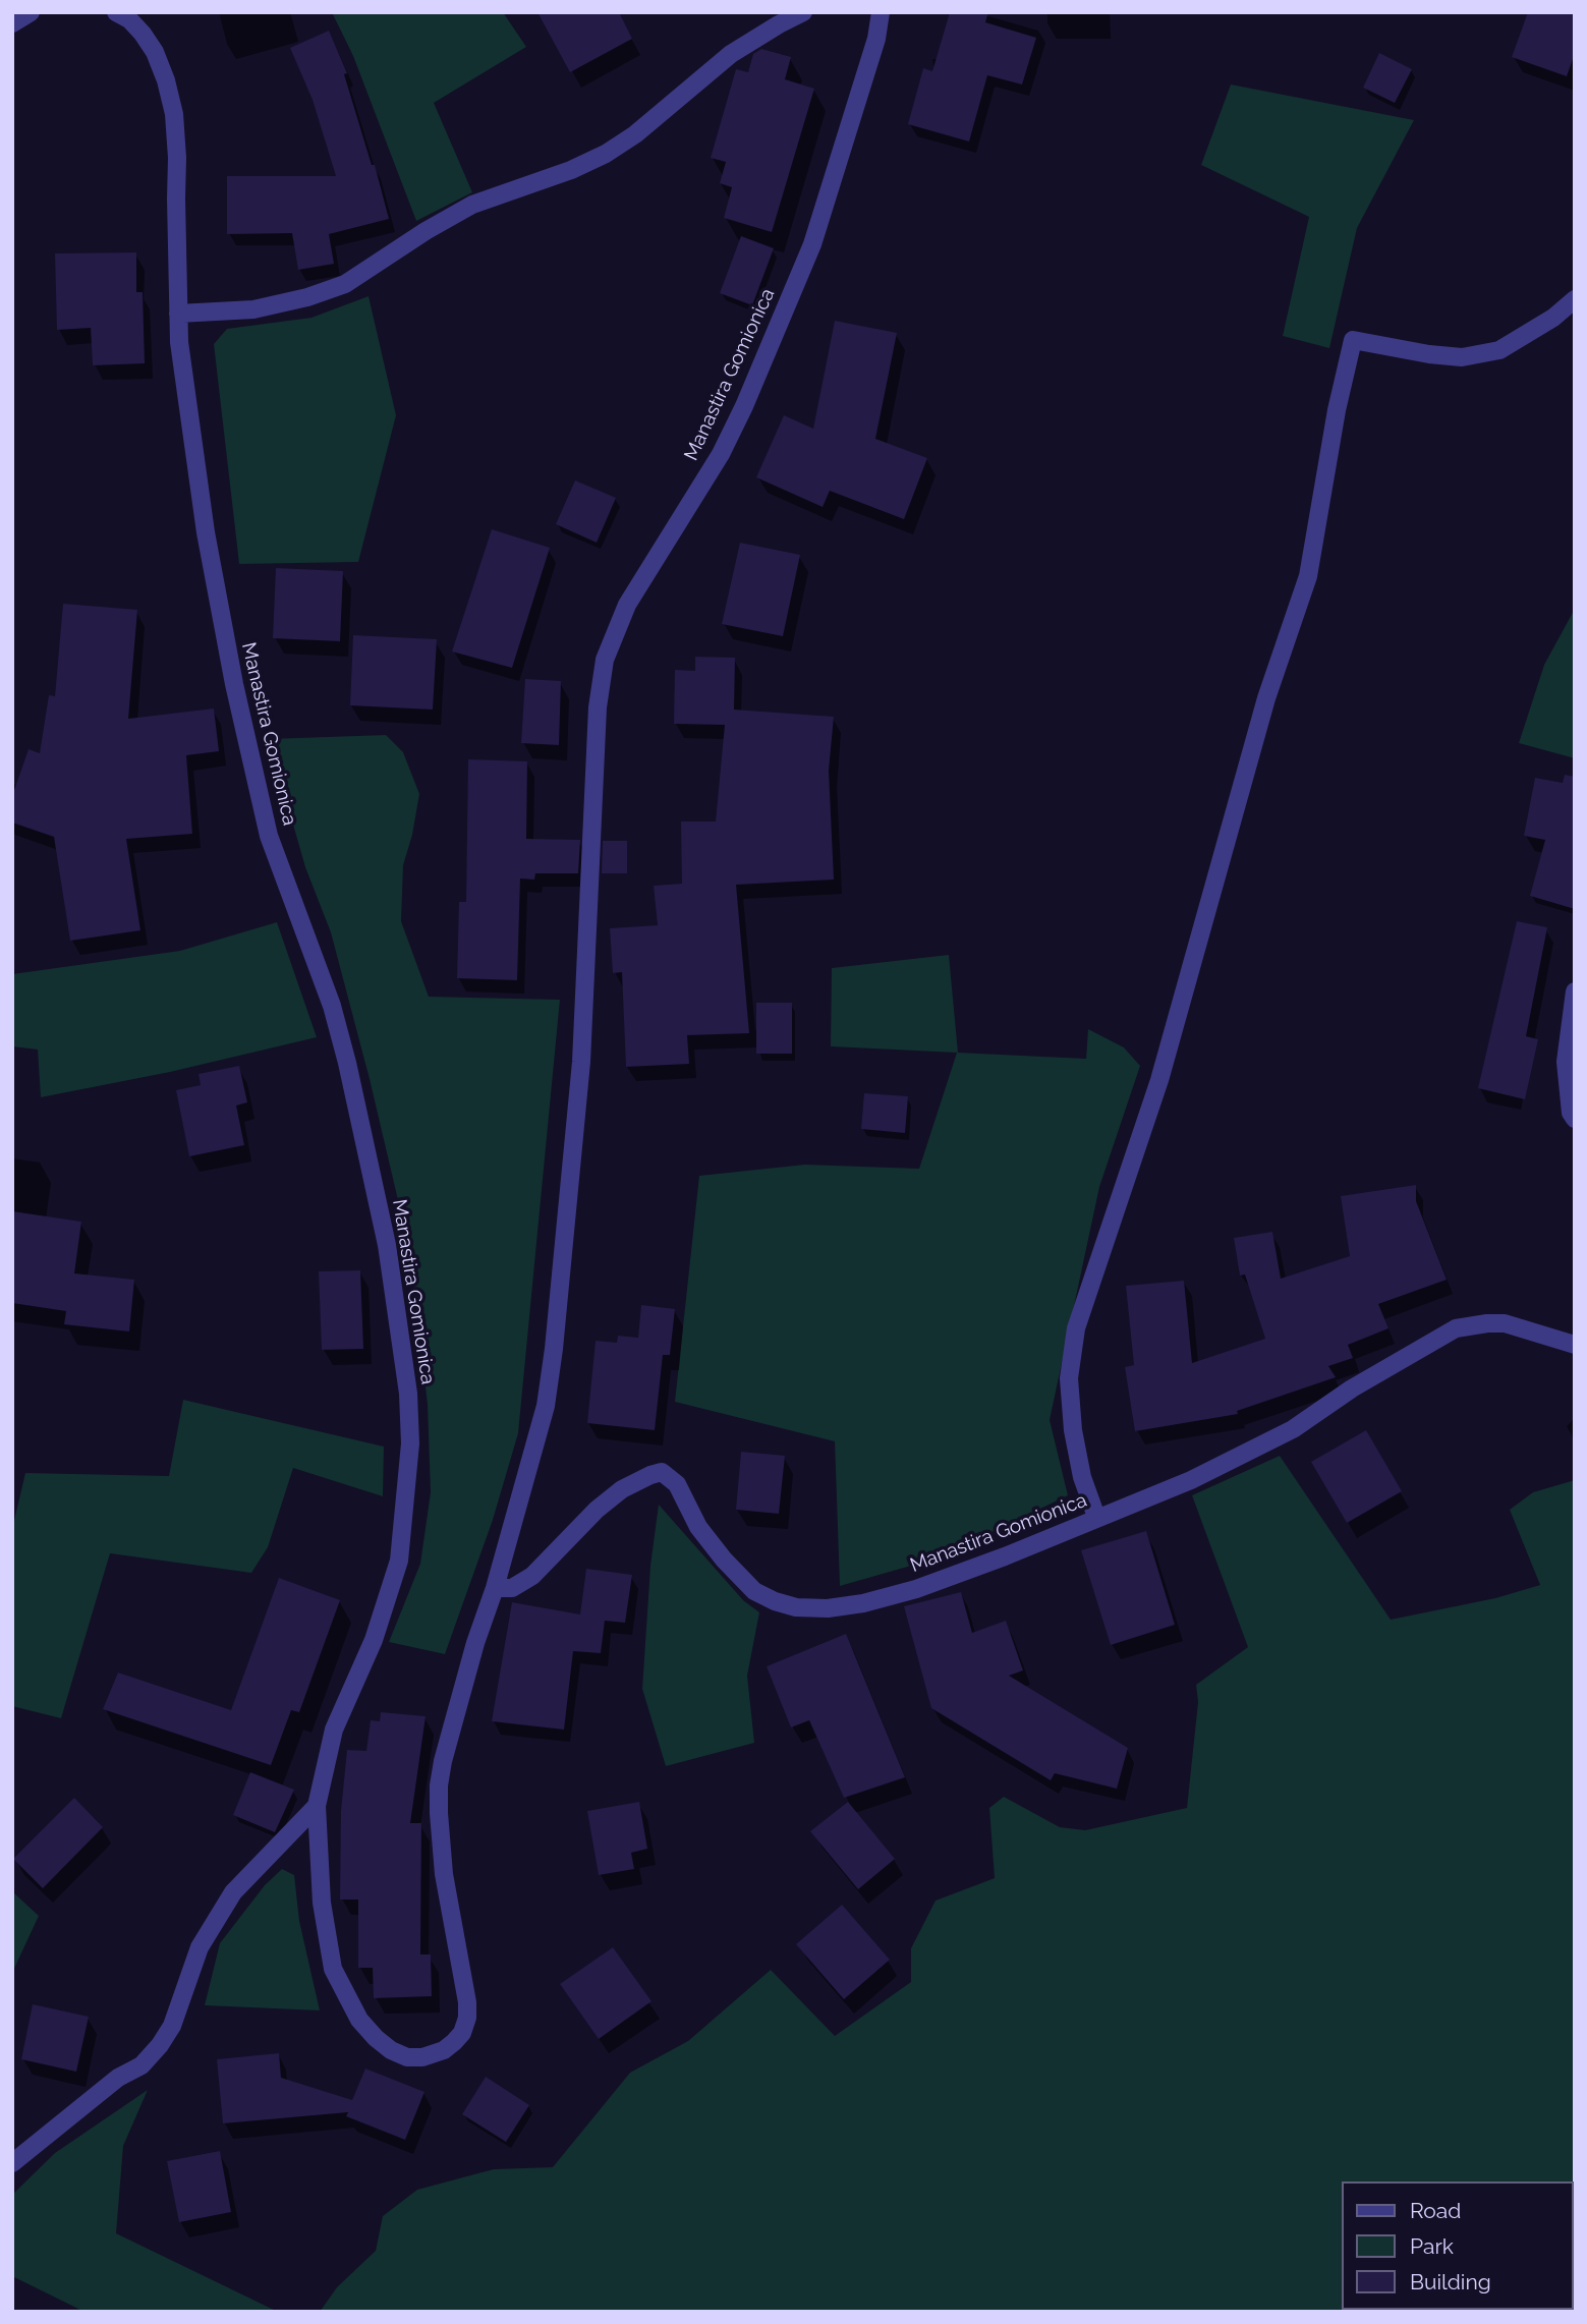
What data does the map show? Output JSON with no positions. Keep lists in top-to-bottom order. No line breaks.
{"streets":{"street":["Manastira Gomionica"]},"legend":["Road","Park","Building"]}
